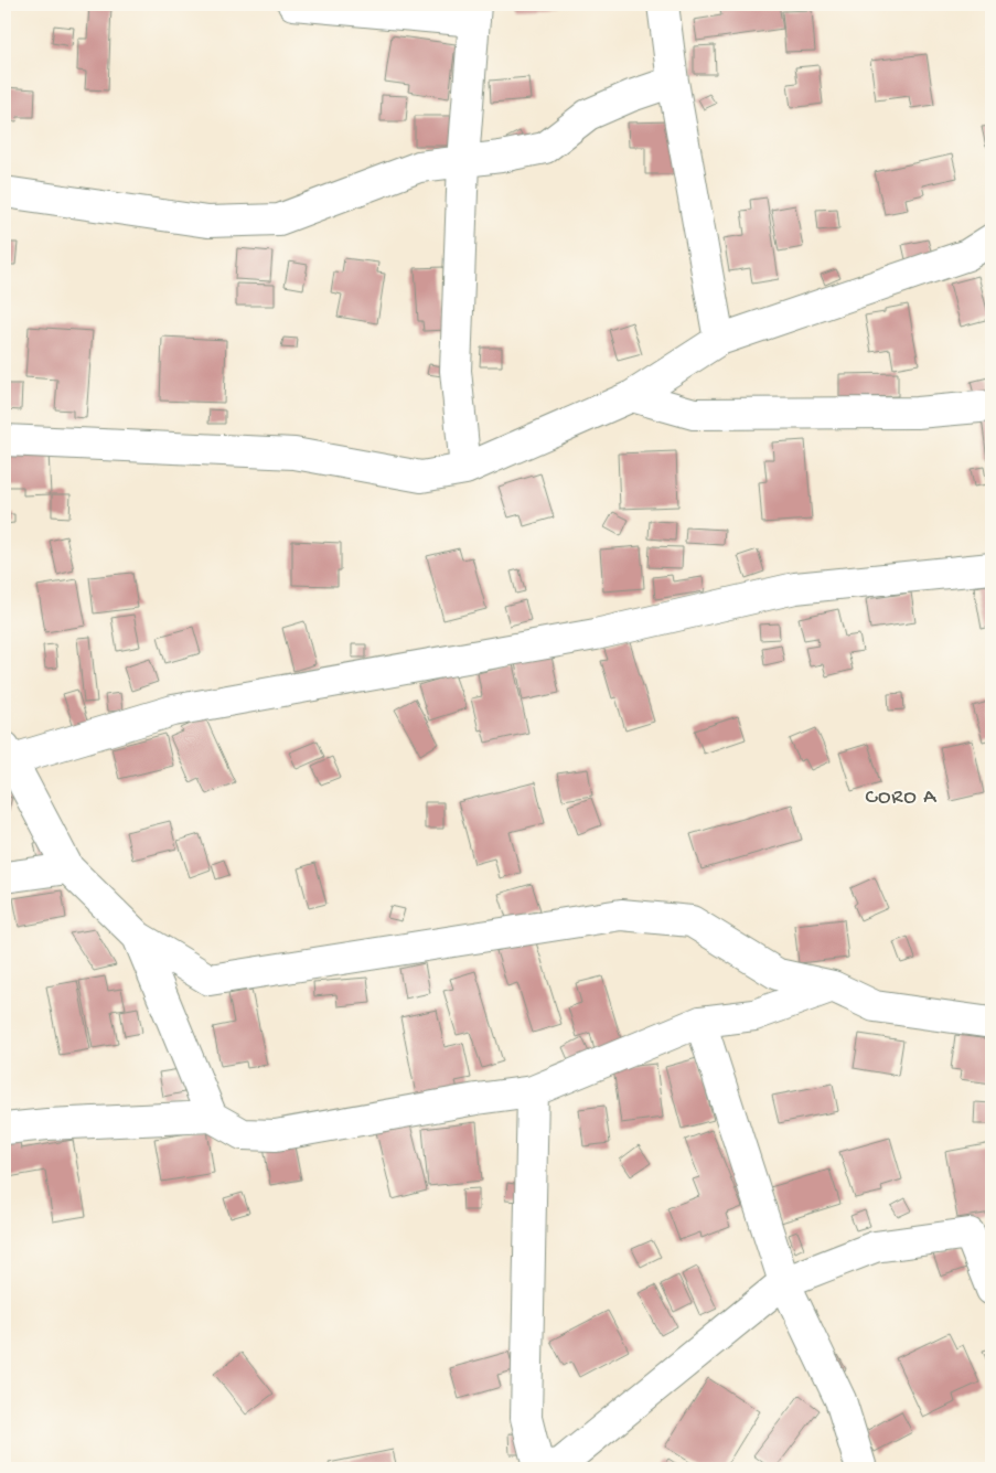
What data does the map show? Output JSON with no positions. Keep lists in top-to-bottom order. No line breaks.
{"districts":["CORO A"]}
